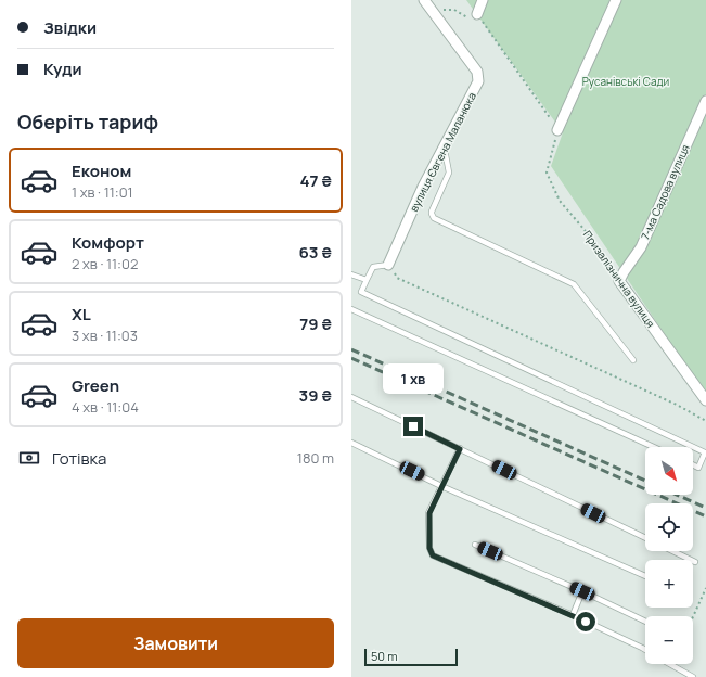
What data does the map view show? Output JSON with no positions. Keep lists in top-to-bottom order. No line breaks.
{"streets":{"street":["вулиця Євгена Маланюка","7-ма Садова вулиця","Призалізнична вулиця"]},"crossings":[["7-ма Садова вулиця","Призалізнична вулиця"]],"parks":["Русанівські Сади"],"scale_bar":"50 m","north":"bottom right","page":{"banner":["Звідки","Куди"],"heading":"Оберіть тариф","list":[{"name":"Економ","note":"1 хв · 11:01","value":"47 ₴"},{"name":"Комфорт","note":"2 хв · 11:02","value":"63 ₴"},{"name":"XL","note":"3 хв · 11:03","value":"79 ₴"},{"name":"Green","note":"4 хв · 11:04","value":"39 ₴"}],"bubble":"1 хв","pay":["Готівка","180 m"],"map_buttons":["+","−"],"buttons":"Замовити","scale":"50 m"}}
